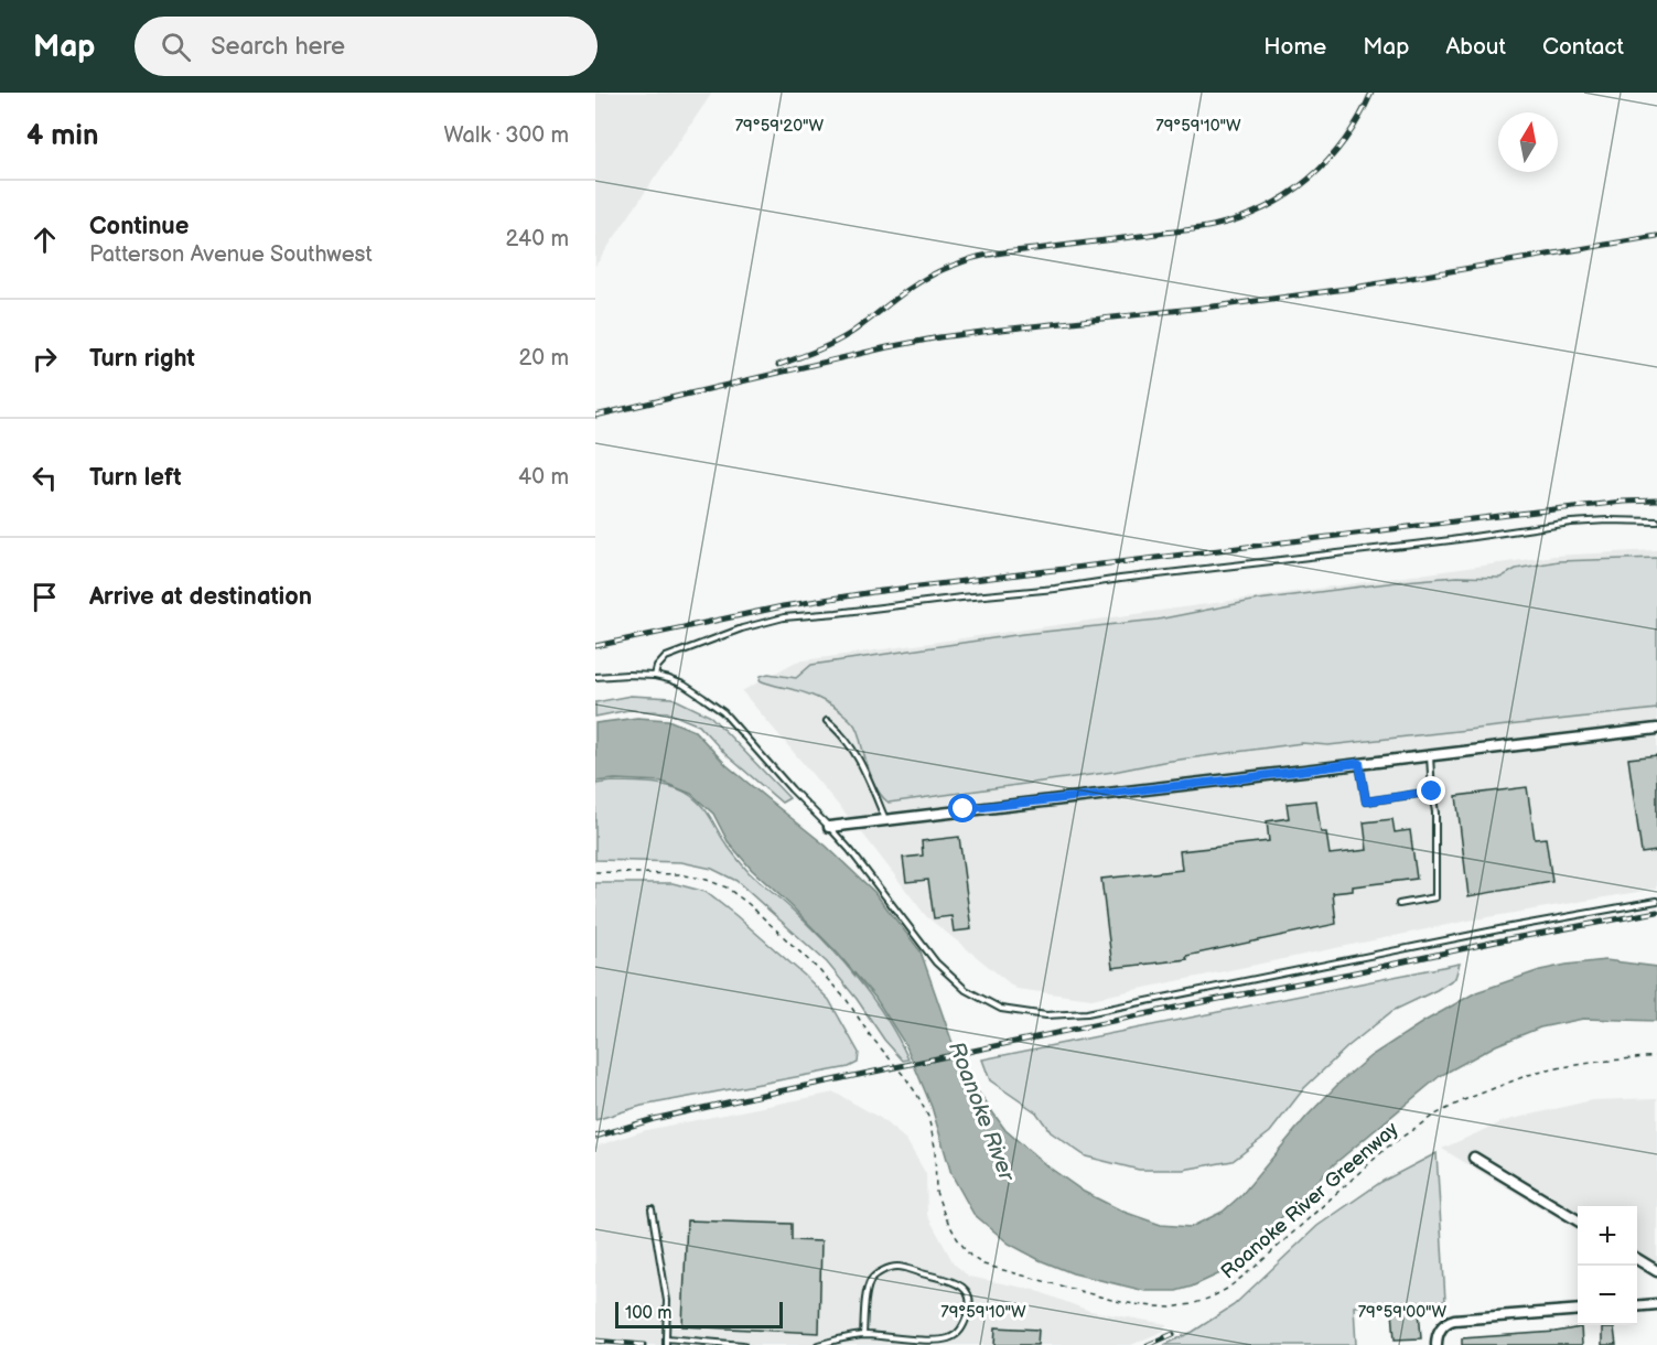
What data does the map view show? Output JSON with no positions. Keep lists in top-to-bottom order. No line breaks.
{"streets":{"path":["Roanoke River Greenway"]},"water":["Roanoke River"],"scale_bar":"100 m","north":"top","page":{"header":"Map","search":"Search here","nav":["Home","Map","About","Contact"],"heading":["4 min","Walk · 300 m"],"list":[["Continue","Patterson Avenue Southwest","240 m"],["Turn right","20 m"],["Turn left","40 m"],"Arrive at destination"],"map_buttons":["+","−"],"scale":"100 m"},"coordinates":["79°59'20\"W","79°59'10\"W","79°59'00\"W"]}
